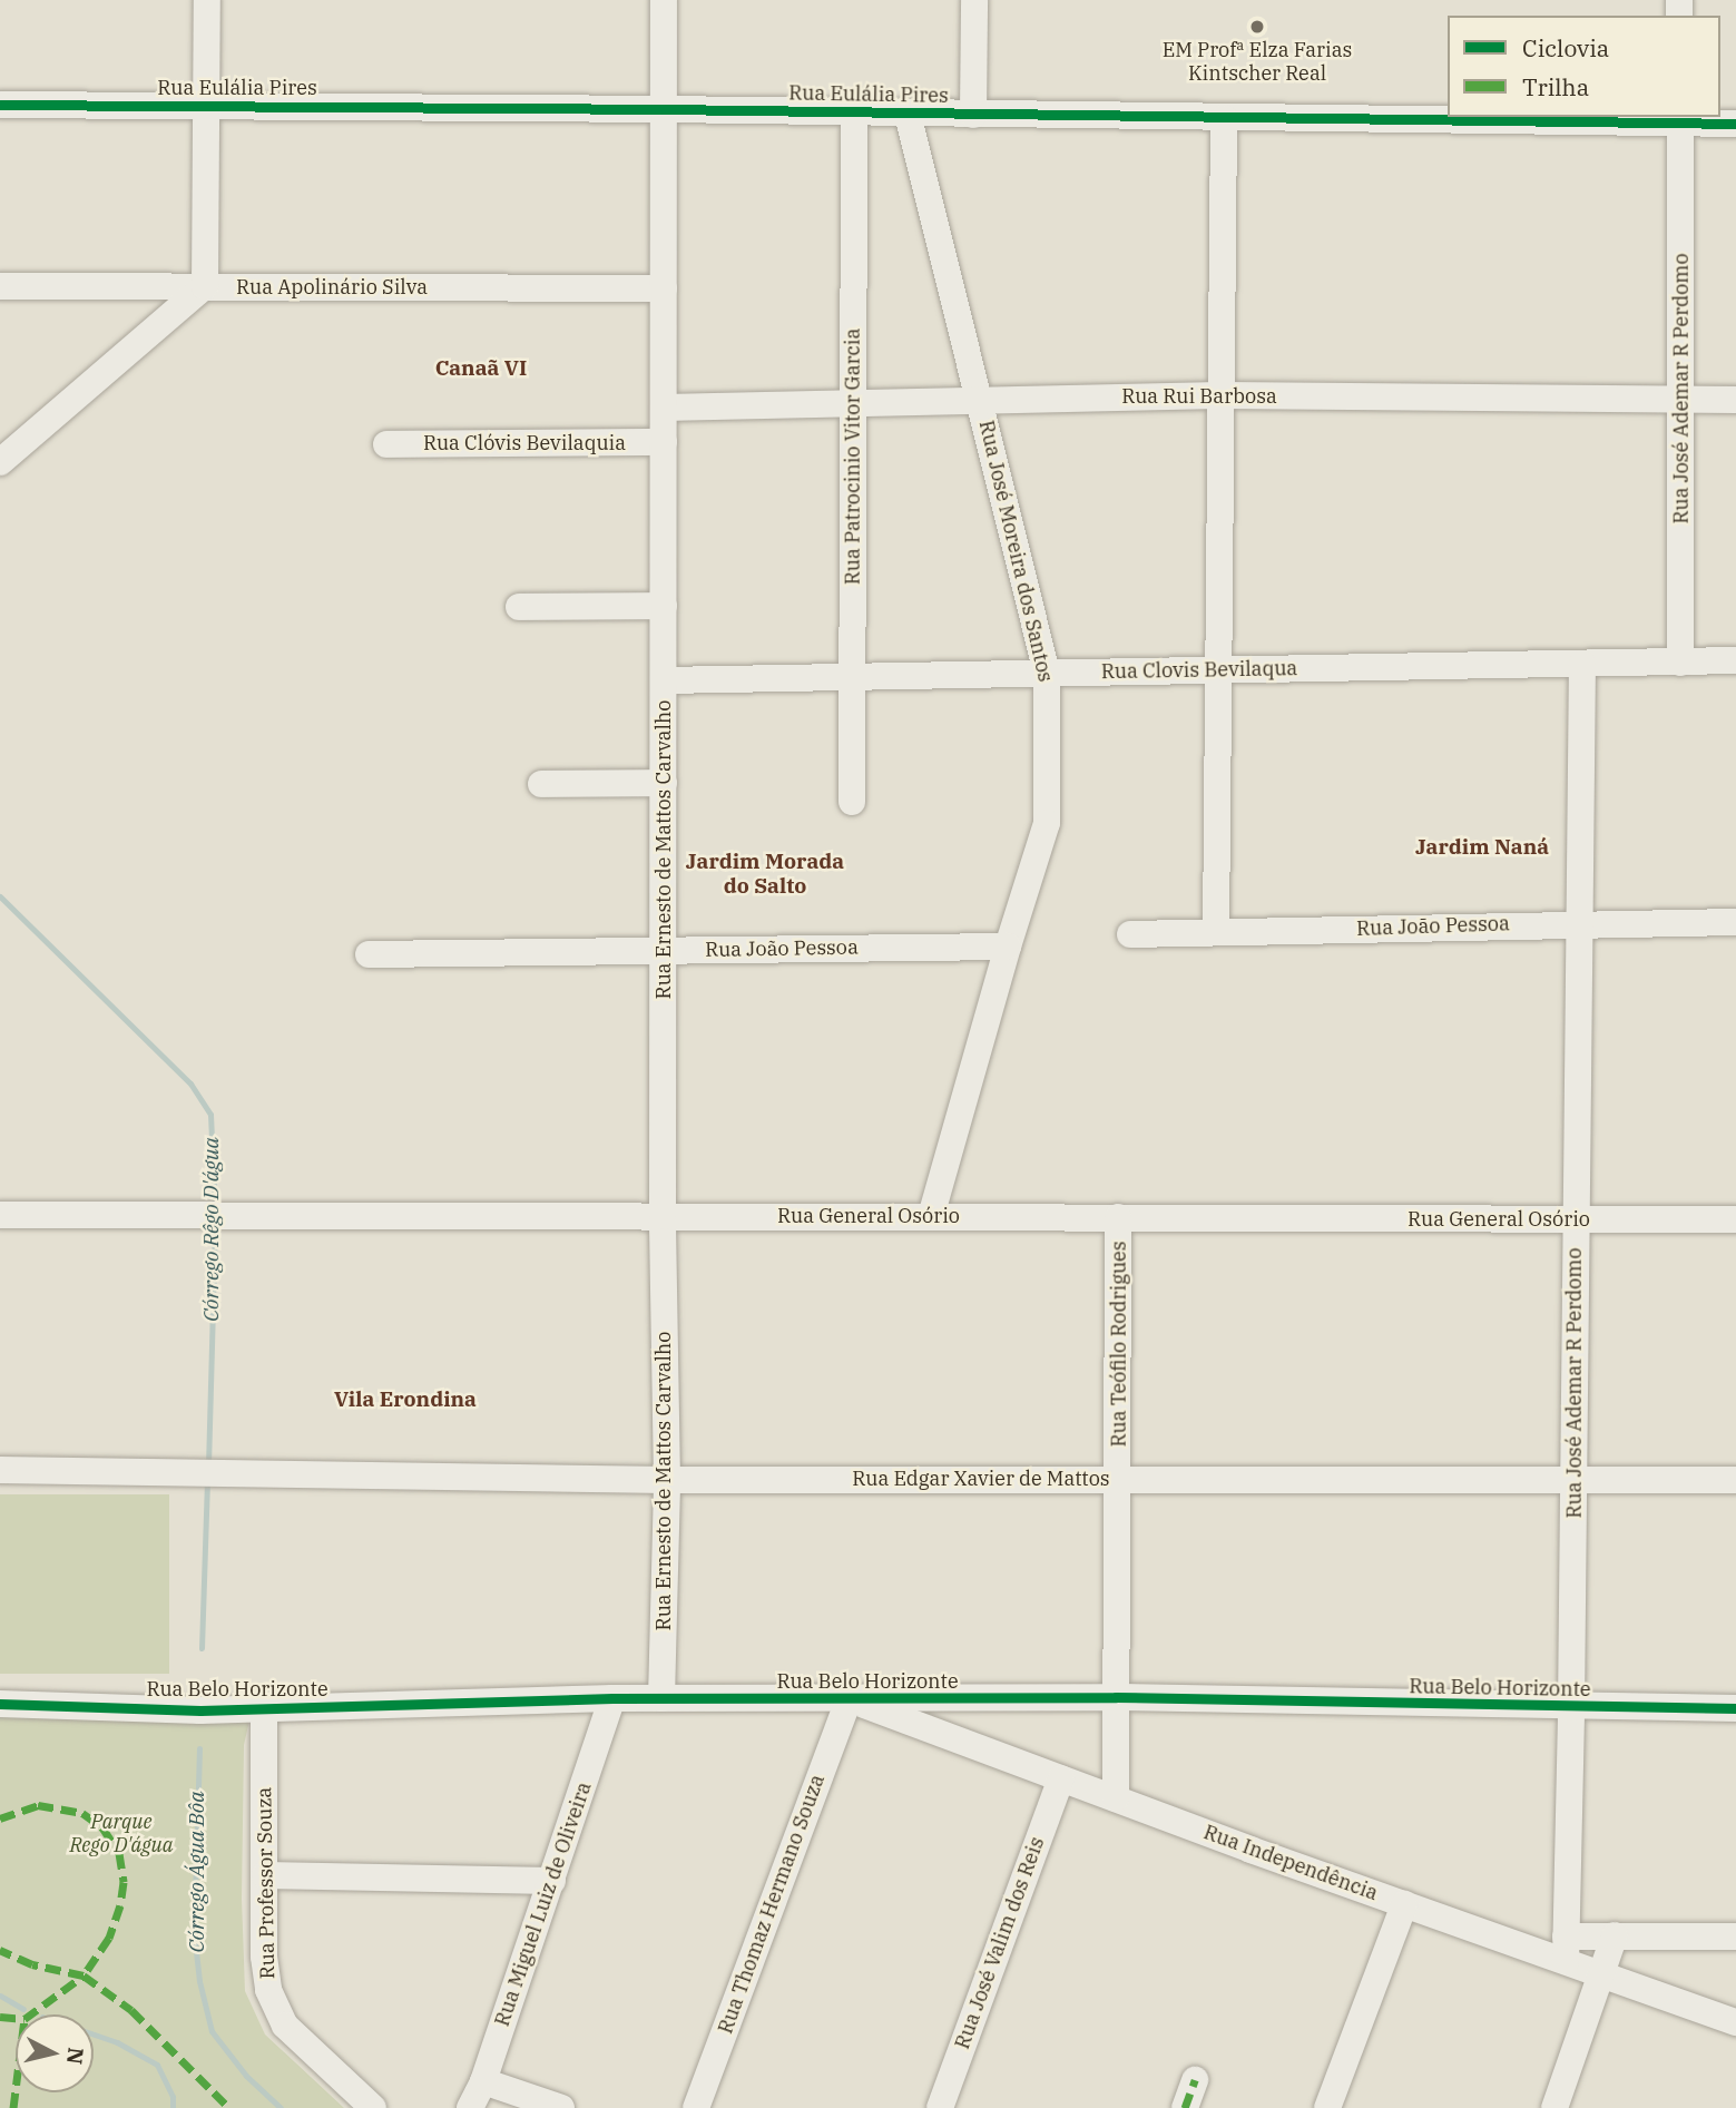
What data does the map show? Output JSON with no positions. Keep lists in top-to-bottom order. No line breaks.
{"streets":{"street":["Rua Eulália Pires","Rua Apolinário Silva","Rua José Ademar R Perdomo","Rua Rui Barbosa","Rua Clóvis Bevilaquia","Rua Patrocinio Vitor Garcia","Rua José Moreira dos Santos","Rua Clovis Bevilaqua","Rua Ernesto de Mattos Carvalho","Rua João Pessoa","Rua General Osório","Rua Teófilo Rodrigues","Rua Edgar Xavier de Mattos","Rua Belo Horizonte","Rua Independência","Rua Professor Souza","Rua Miguel Luiz de Oliveira","Rua Thomaz Hermano Souza","Rua José Valim dos Reis"]},"crossings":[["Rua Eulália Pires","Rua José Ademar R Perdomo"],["Rua Eulália Pires","Rua Patrocinio Vitor Garcia"],["Rua Eulália Pires","Rua José Moreira dos Santos"],["Rua Eulália Pires","Rua Ernesto de Mattos Carvalho"],["Rua Apolinário Silva","Rua Ernesto de Mattos Carvalho"],["Rua José Ademar R Perdomo","Rua Rui Barbosa"],["Rua José Ademar R Perdomo","Rua Clovis Bevilaqua"],["Rua José Ademar R Perdomo","Rua João Pessoa"],["Rua José Ademar R Perdomo","Rua General Osório"],["Rua José Ademar R Perdomo","Rua Edgar Xavier de Mattos"],["Rua José Ademar R Perdomo","Rua Belo Horizonte"],["Rua José Ademar R Perdomo","Rua Independência"],["Rua Rui Barbosa","Rua Patrocinio Vitor Garcia"],["Rua Rui Barbosa","Rua José Moreira dos Santos"],["Rua Rui Barbosa","Rua Ernesto de Mattos Carvalho"],["Rua Clóvis Bevilaquia","Rua Ernesto de Mattos Carvalho"],["Rua Patrocinio Vitor Garcia","Rua Clovis Bevilaqua"],["Rua José Moreira dos Santos","Rua Clovis Bevilaqua"],["Rua José Moreira dos Santos","Rua João Pessoa"],["Rua José Moreira dos Santos","Rua General Osório"],["Rua Clovis Bevilaqua","Rua Ernesto de Mattos Carvalho"],["Rua Ernesto de Mattos Carvalho","Rua João Pessoa"],["Rua Ernesto de Mattos Carvalho","Rua General Osório"],["Rua Ernesto de Mattos Carvalho","Rua Edgar Xavier de Mattos"],["Rua Ernesto de Mattos Carvalho","Rua Belo Horizonte"],["Rua General Osório","Rua Teófilo Rodrigues"],["Rua Teófilo Rodrigues","Rua Edgar Xavier de Mattos"],["Rua Teófilo Rodrigues","Rua Belo Horizonte"],["Rua Teófilo Rodrigues","Rua Independência"],["Rua Belo Horizonte","Rua Independência"],["Rua Belo Horizonte","Rua Professor Souza"],["Rua Belo Horizonte","Rua Miguel Luiz de Oliveira"],["Rua Belo Horizonte","Rua Thomaz Hermano Souza"],["Rua Independência","Rua Thomaz Hermano Souza"],["Rua Independência","Rua José Valim dos Reis"]],"districts":["Canaã VI","Jardim Naná","Jardim Morada do Salto","Vila Erondina"],"water":["Córrego Rêgo D'água","Córrego Água Bôa"],"parks":["Parque Rego D'água"],"places":["EM Profª Elza Farias Kintscher Real"],"legend":["Ciclovia","Trilha"],"north":"right"}
